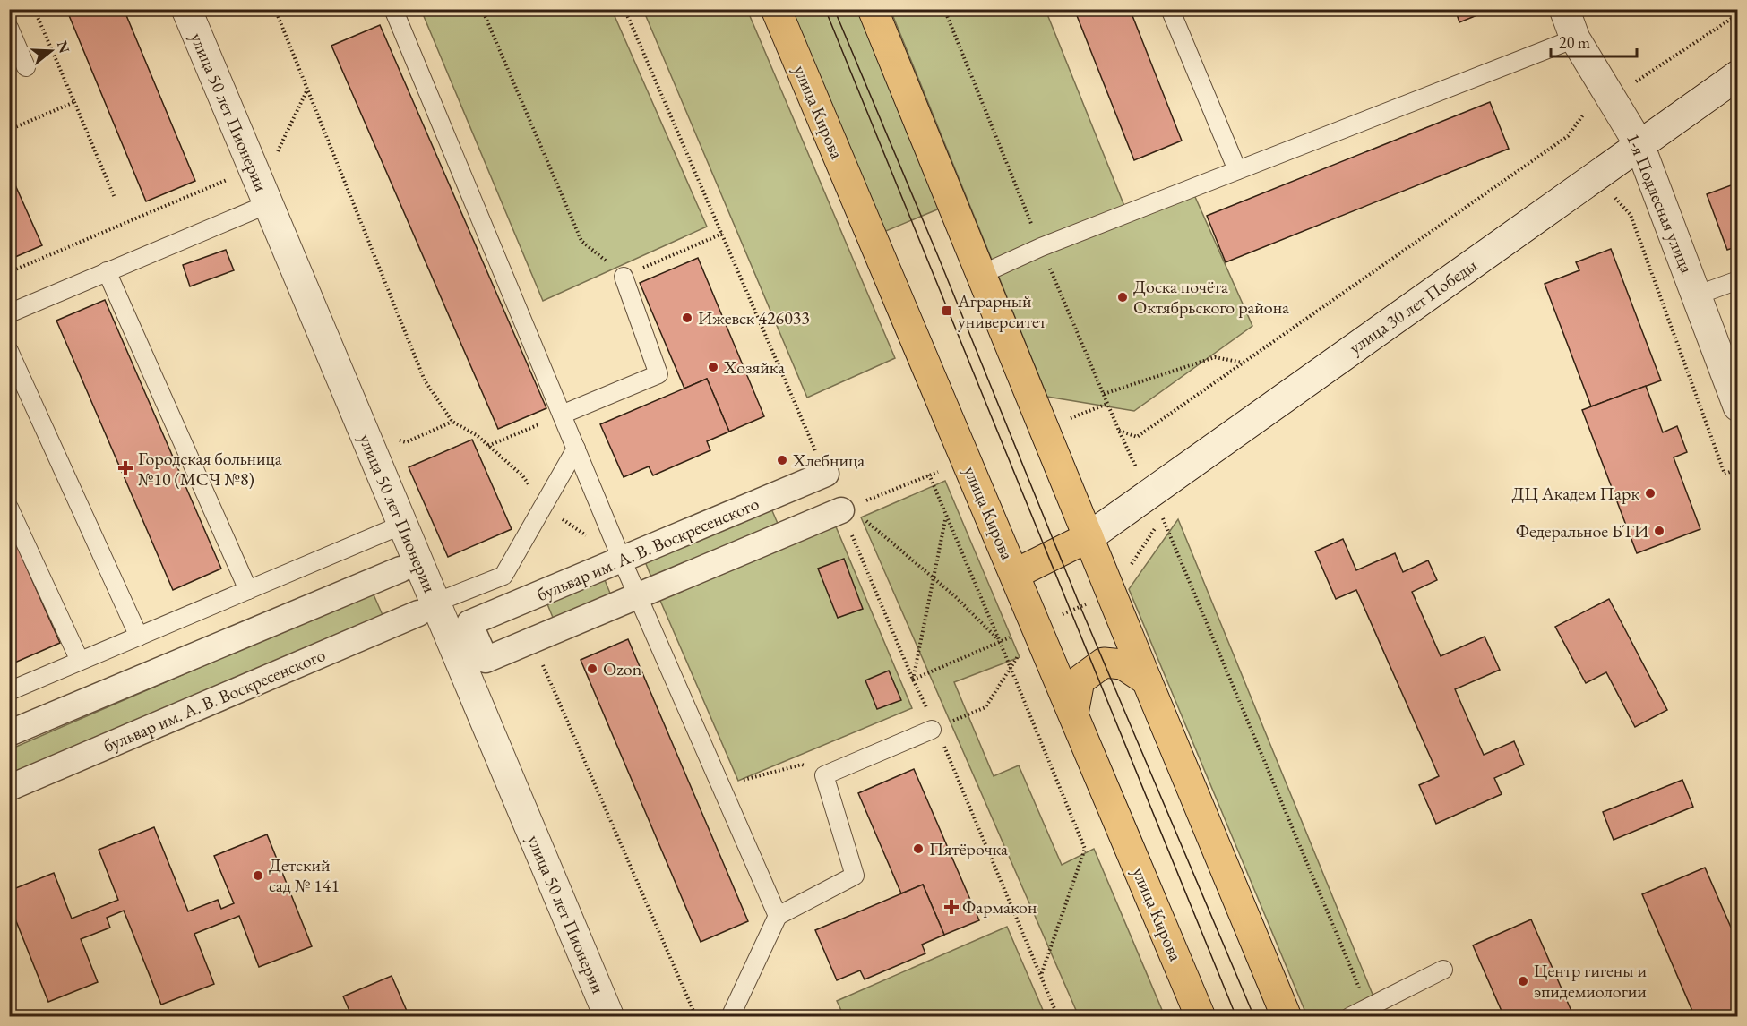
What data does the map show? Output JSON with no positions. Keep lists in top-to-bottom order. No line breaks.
{"streets":{"main road":["улица Кирова"],"street":["улица 50 лет Пионерии","1-я Подлесная улица","улица 30 лет Победы","бульвар им. А. В. Воскресенского"]},"crossings":[["улица 50 лет Пионерии","бульвар им. А. В. Воскресенского"],["1-я Подлесная улица","улица 30 лет Победы"]],"places":{"other":["Доска почёта Октябрьского района","Ижевск 426033","Хозяйка","Хлебница","ДЦ Академ Парк","Федеральное БТИ","Ozon","Пятёрочка","Детский сад № 141","Центр гигены и эпидемиологии"],"transit":["Аграрный университет"],"health":["Городская больница №10 (МСЧ №8)","Фармакон"]},"scale_bar":"20 m","north":"right"}
